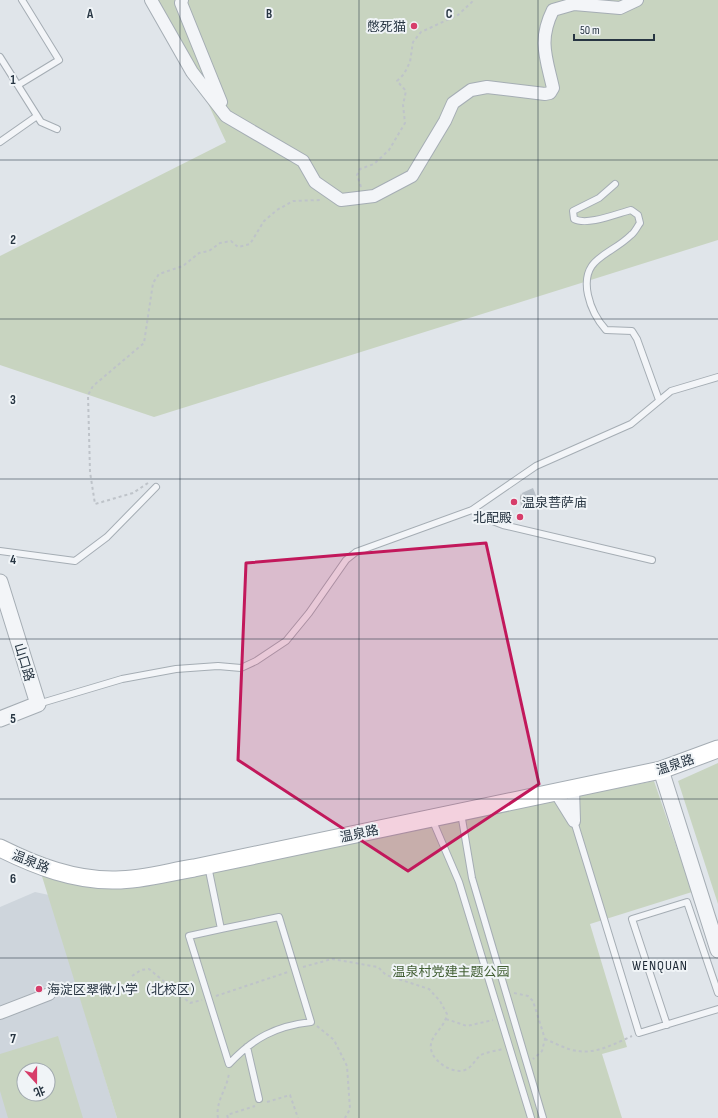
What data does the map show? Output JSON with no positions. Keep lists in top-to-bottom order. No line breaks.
{"streets":{"main road":["温泉路"],"street":["山口路"]},"districts":["WENQUAN"],"parks":["温泉村党建主题公园"],"places":["憋死猫","温泉菩萨庙","北配殿","海淀区翠微小学（北校区）"],"scale_bar":"50 m","north":"bottom","grid":{"columns":["A","B","C"],"rows":["1","2","3","4","5","6","7"]}}
